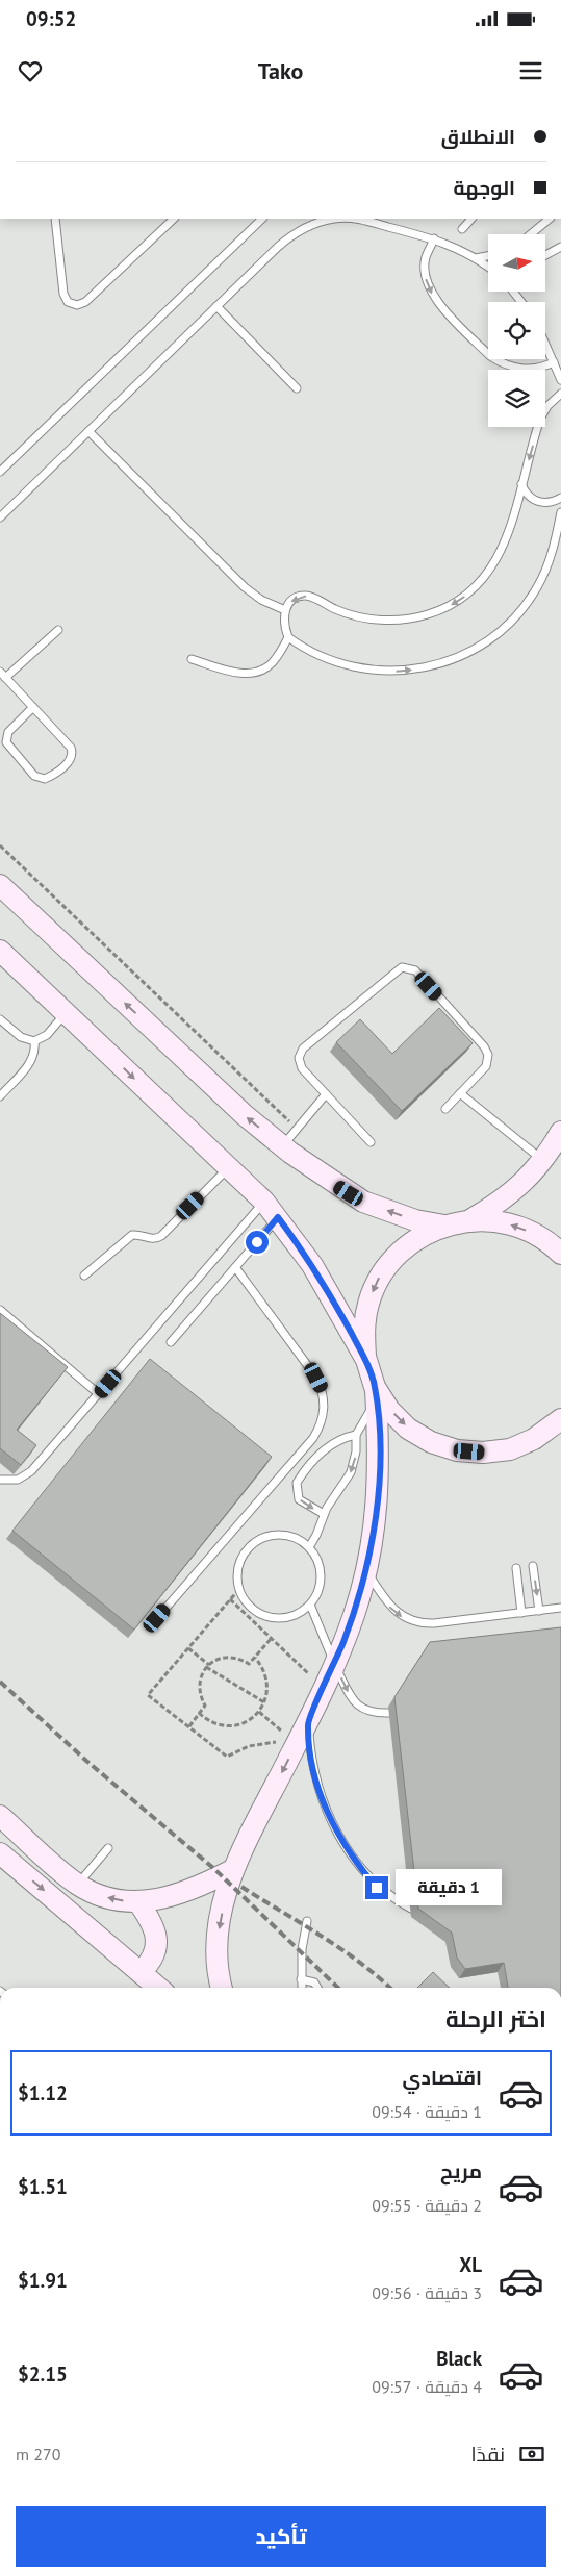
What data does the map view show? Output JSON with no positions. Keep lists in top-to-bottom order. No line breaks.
{"north":"right","page":{"status":"09:52","header":"Tako","banner":["الانطلاق","الوجهة"],"bubble":"1 دقيقة","heading":"اختر الرحلة","list":[{"name":"اقتصادي","note":"1 دقيقة · 09:54","value":"$1.12"},{"name":"مريح","note":"2 دقيقة · 09:55","value":"$1.51"},{"name":"XL","note":"3 دقيقة · 09:56","value":"$1.91"},{"name":"Black","note":"4 دقيقة · 09:57","value":"$2.15"}],"pay":["نقدًا","270 m"],"buttons":"تأكيد"}}
